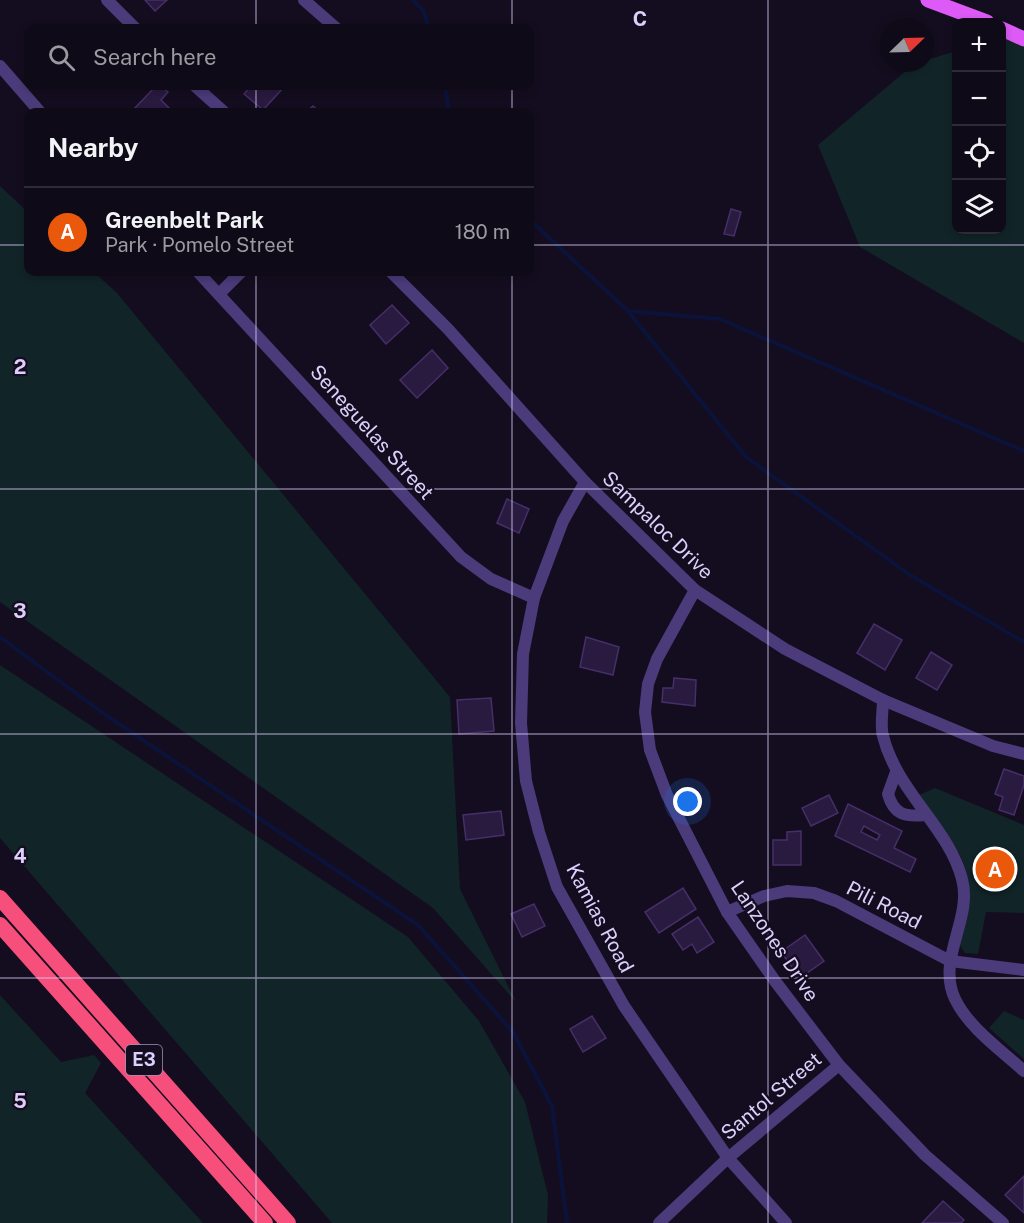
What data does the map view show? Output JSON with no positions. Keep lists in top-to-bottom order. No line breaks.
{"streets":{"highway":["E3"],"street":["Seneguelas Street","Sampaloc Drive","Pili Road","Kamias Road","Lanzones Drive","Santol Street"]},"crossings":[["Seneguelas Street","Kamias Road"],["Sampaloc Drive","Kamias Road"],["Sampaloc Drive","Lanzones Drive"],["Pili Road","Lanzones Drive"],["Kamias Road","Santol Street"],["Lanzones Drive","Santol Street"]],"north":"top right","page":{"map_buttons":["+","−"],"search":"Search here","heading":"Nearby","list":[{"mark":"A","name":"Greenbelt Park","note":"Park · Pomelo Street","value":"180 m"}],"pins":"A"},"grid":{"columns":["C"],"rows":["2","3","4","5"]}}
